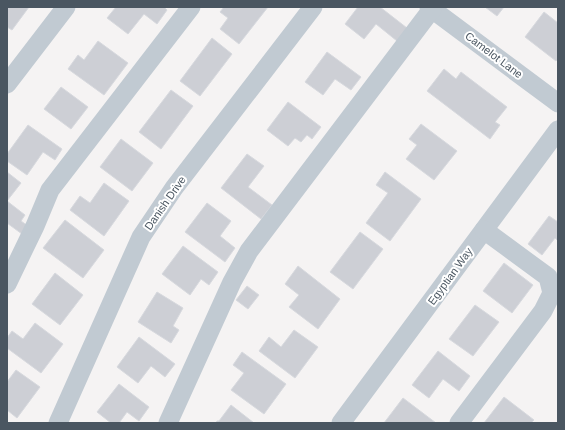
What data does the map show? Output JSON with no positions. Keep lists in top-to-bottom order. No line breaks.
{"streets":{"street":["Camelot Lane","Danish Drive","Egyptian Way"]}}
